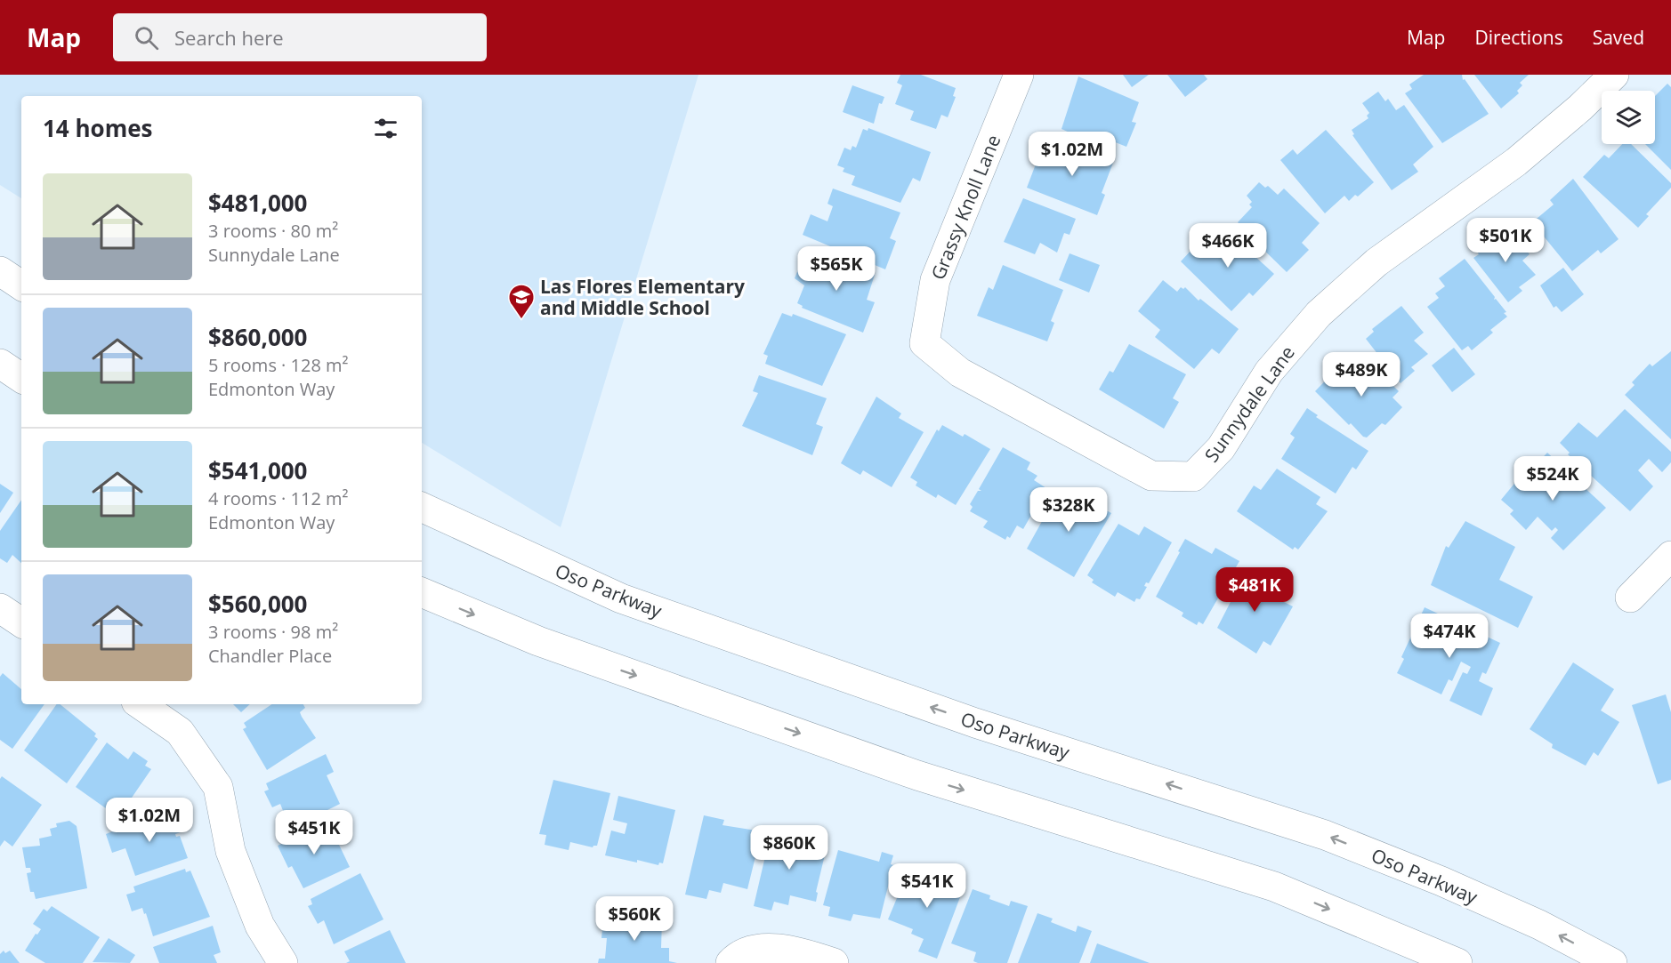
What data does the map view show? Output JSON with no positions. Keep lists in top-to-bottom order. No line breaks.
{"streets":{"main road":["Grassy Knoll Lane","Sunnydale Lane","Oso Parkway"]},"crossings":[["Grassy Knoll Lane","Sunnydale Lane"]],"places":{"school or university":["Las Flores Elementary and Middle School"]},"page":{"header":"Map","search":"Search here","nav":["Map","Directions","Saved"],"heading":"14 homes","price":["$1.02M","$501K","$466K","$565K","$489K","$524K","$328K","$481K","$474K","$1.02M","$451K","$860K","$541K","$560K"],"list":[{"name":"$481,000","note":"3 rooms · 80 m² · Sunnydale Lane"},{"name":"$860,000","note":"5 rooms · 128 m² · Edmonton Way"},{"name":"$541,000","note":"4 rooms · 112 m² · Edmonton Way"},{"name":"$560,000","note":"3 rooms · 98 m² · Chandler Place"}]}}
